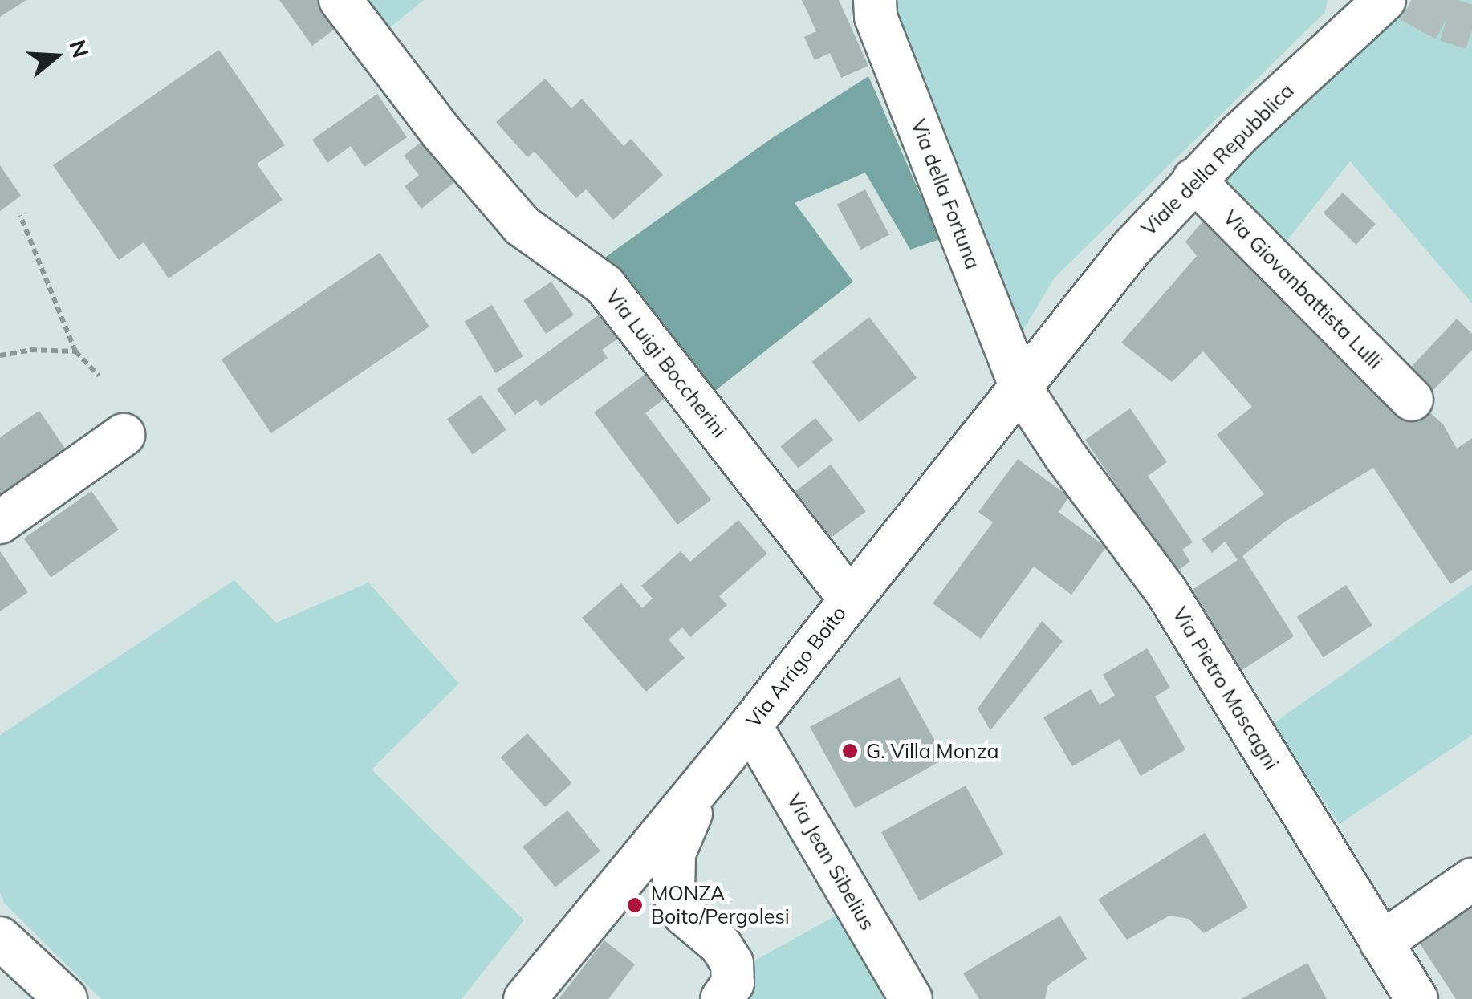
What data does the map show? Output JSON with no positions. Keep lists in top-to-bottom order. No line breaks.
{"streets":{"street":["Viale della Repubblica","Via della Fortuna","Via Giovanbattista Lulli","Via Luigi Boccherini","Via Arrigo Boito","Via Pietro Mascagni","Via Jean Sibelius"]},"crossings":[["Viale della Repubblica","Via Giovanbattista Lulli"],["Viale della Repubblica","Via Arrigo Boito"],["Via della Fortuna","Via Arrigo Boito"],["Via della Fortuna","Via Pietro Mascagni"],["Via Luigi Boccherini","Via Arrigo Boito"],["Via Arrigo Boito","Via Pietro Mascagni"],["Via Arrigo Boito","Via Jean Sibelius"]],"places":["G. Villa Monza","MONZA Boito/Pergolesi"],"north":"right"}
